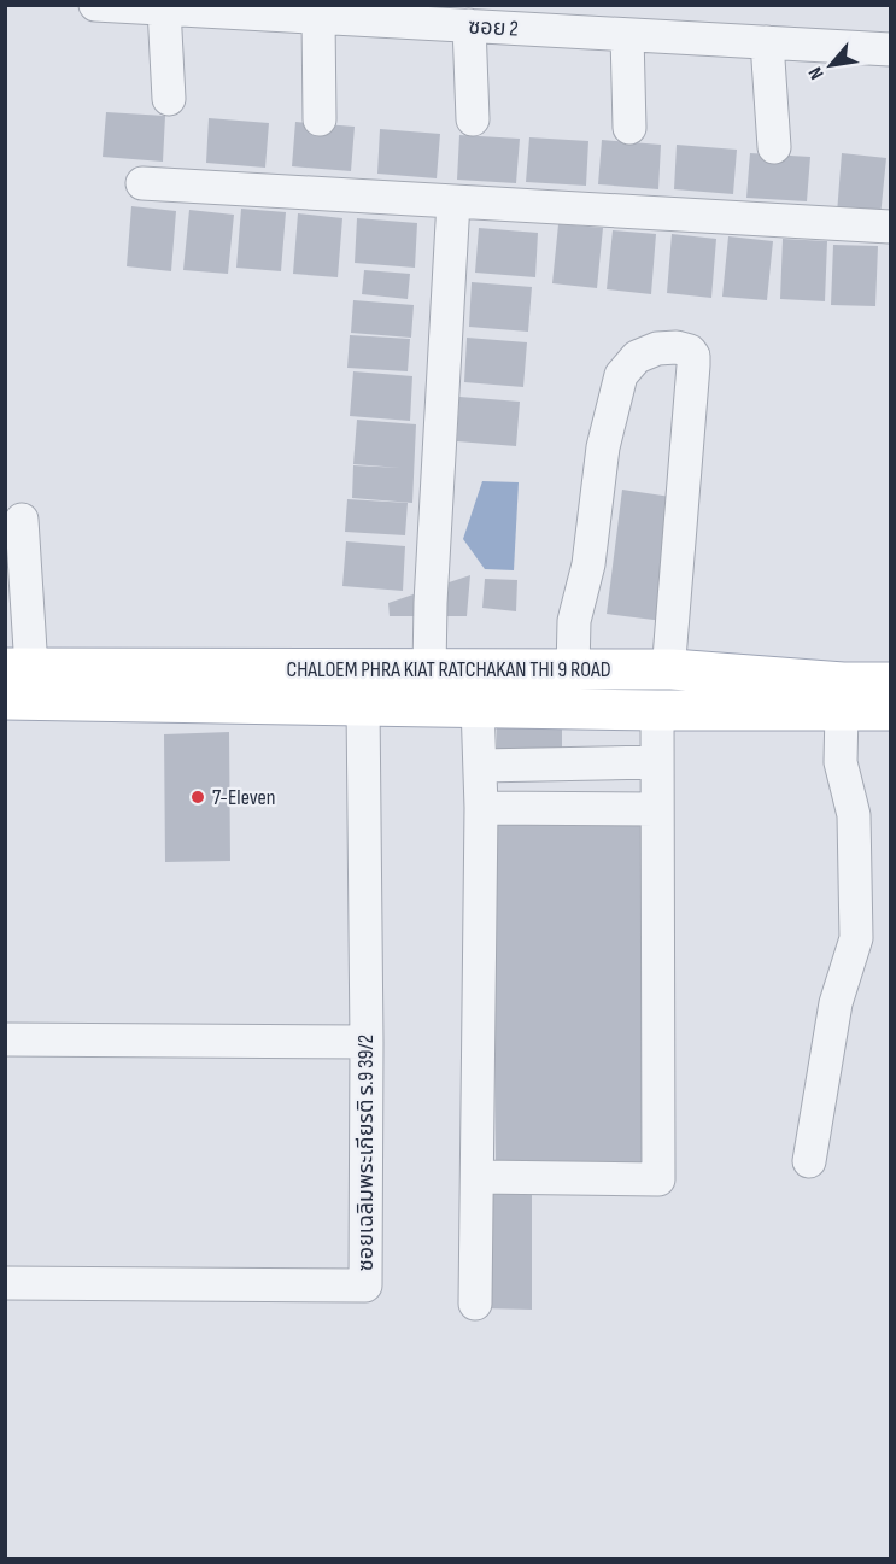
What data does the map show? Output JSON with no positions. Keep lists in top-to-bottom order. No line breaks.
{"streets":{"main road":["CHALOEM PHRA KIAT RATCHAKAN THI 9 ROAD"],"street":["ซอย 2","ซอยเฉลิมพระเกียรติ ร.9 39/2"]},"crossings":[["CHALOEM PHRA KIAT RATCHAKAN THI 9 ROAD","ซอยเฉลิมพระเกียรติ ร.9 39/2"]],"places":["7-Eleven"],"north":"bottom left"}
